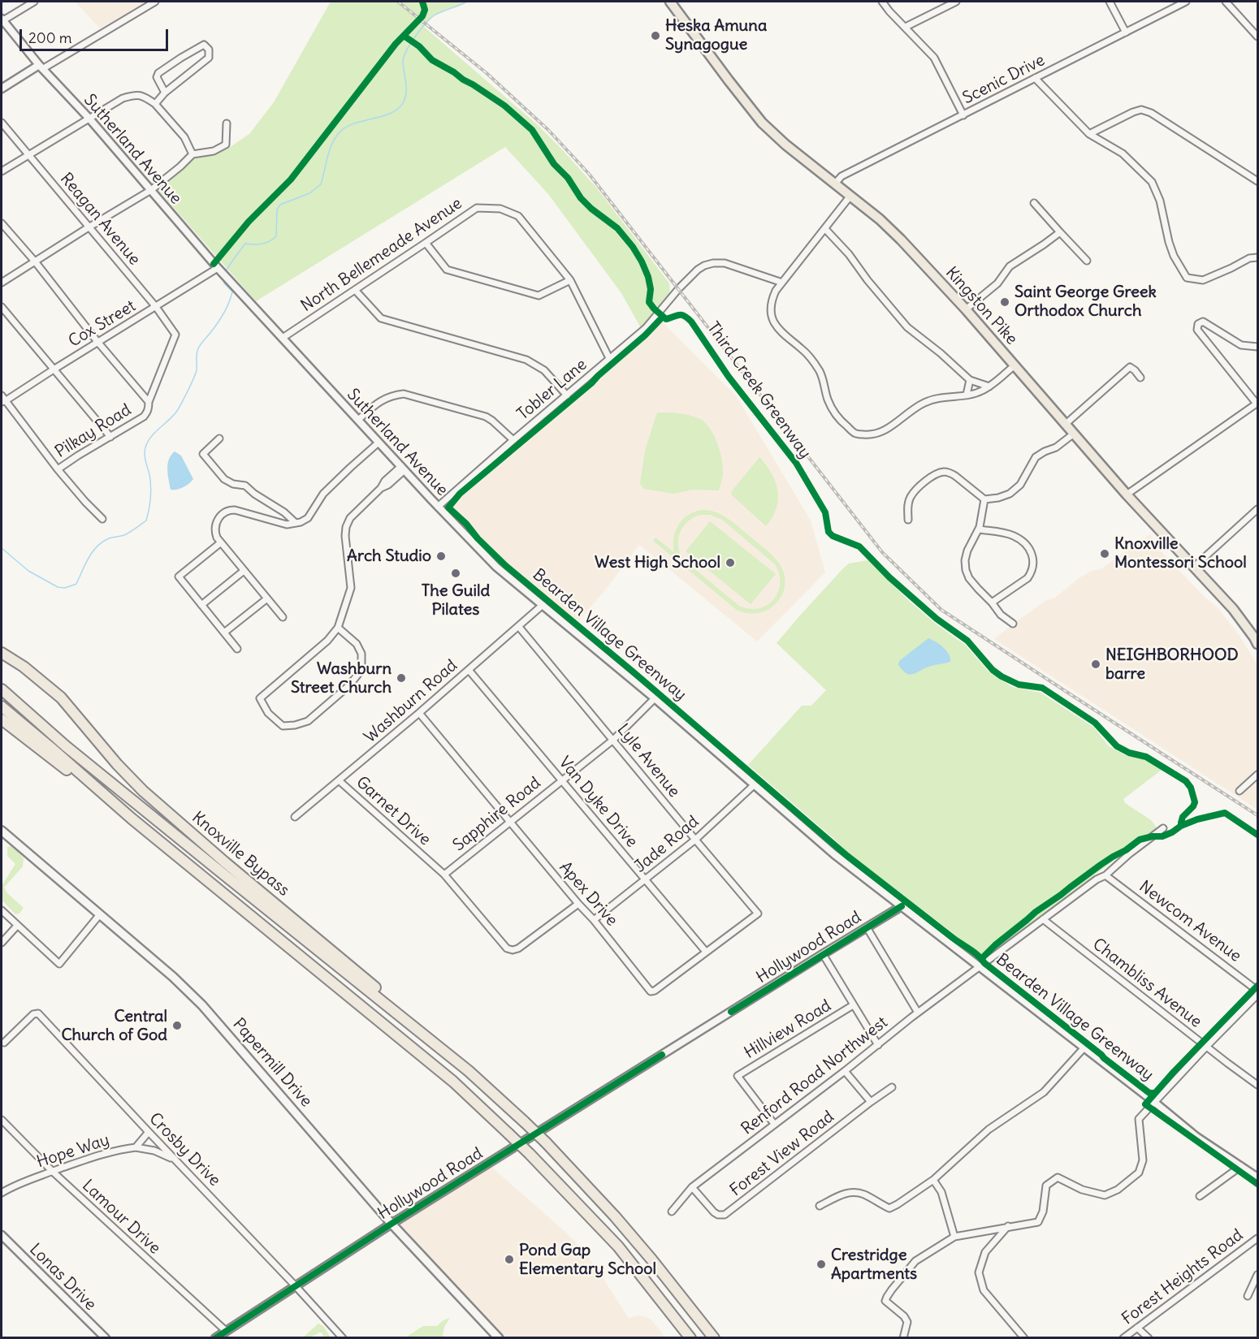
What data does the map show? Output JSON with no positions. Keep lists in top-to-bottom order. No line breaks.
{"streets":{"highway":["Knoxville Bypass"],"main road":["Kingston Pike","Papermill Drive"],"street":["Scenic Drive","Sutherland Avenue","Reagan Avenue","North Bellemeade Avenue","Cox Street","Tobler Lane","Pilkay Road","Washburn Road","Lyle Avenue","Van Dyke Drive","Garnet Drive","Sapphire Road","Jade Road","Apex Drive","Newcom Avenue","Hollywood Road","Chambliss Avenue","Hillview Road","Renford Road Northwest","Crosby Drive","Hope Way","Forest View Road","Lamour Drive","Lonas Drive","Forest Heights Road"],"cycle path":["Third Creek Greenway","Bearden Village Greenway"]},"crossings":[["Scenic Drive","Kingston Pike"],["Sutherland Avenue","North Bellemeade Avenue"],["Sutherland Avenue","Cox Street"],["Sutherland Avenue","Tobler Lane"],["Sutherland Avenue","Washburn Road"],["Sutherland Avenue","Sapphire Road"],["Sutherland Avenue","Jade Road"],["Sutherland Avenue","Hollywood Road"],["Sutherland Avenue","Renford Road Northwest"],["Reagan Avenue","Cox Street"],["Reagan Avenue","Pilkay Road"],["Washburn Road","Lyle Avenue"],["Washburn Road","Van Dyke Drive"],["Washburn Road","Garnet Drive"],["Washburn Road","Apex Drive"],["Lyle Avenue","Sapphire Road"],["Lyle Avenue","Jade Road"],["Lyle Avenue","Apex Drive"],["Van Dyke Drive","Sapphire Road"],["Van Dyke Drive","Jade Road"],["Van Dyke Drive","Apex Drive"],["Garnet Drive","Sapphire Road"],["Garnet Drive","Apex Drive"],["Sapphire Road","Apex Drive"],["Jade Road","Apex Drive"],["Newcom Avenue","Renford Road Northwest"],["Hollywood Road","Papermill Drive"],["Hollywood Road","Crosby Drive"],["Hollywood Road","Lamour Drive"],["Chambliss Avenue","Renford Road Northwest"],["Hillview Road","Renford Road Northwest"],["Renford Road Northwest","Forest View Road"],["Crosby Drive","Hope Way"],["Hope Way","Lamour Drive"]],"places":["Heska Amuna Synagogue","Saint George Greek Orthodox Church","Knoxville Montessori School","Arch Studio","West High School","The Guild Pilates","NEIGHBORHOOD barre","Washburn Street Church","Central Church of God","Pond Gap Elementary School","Crestridge Apartments"],"scale_bar":"200 m"}
